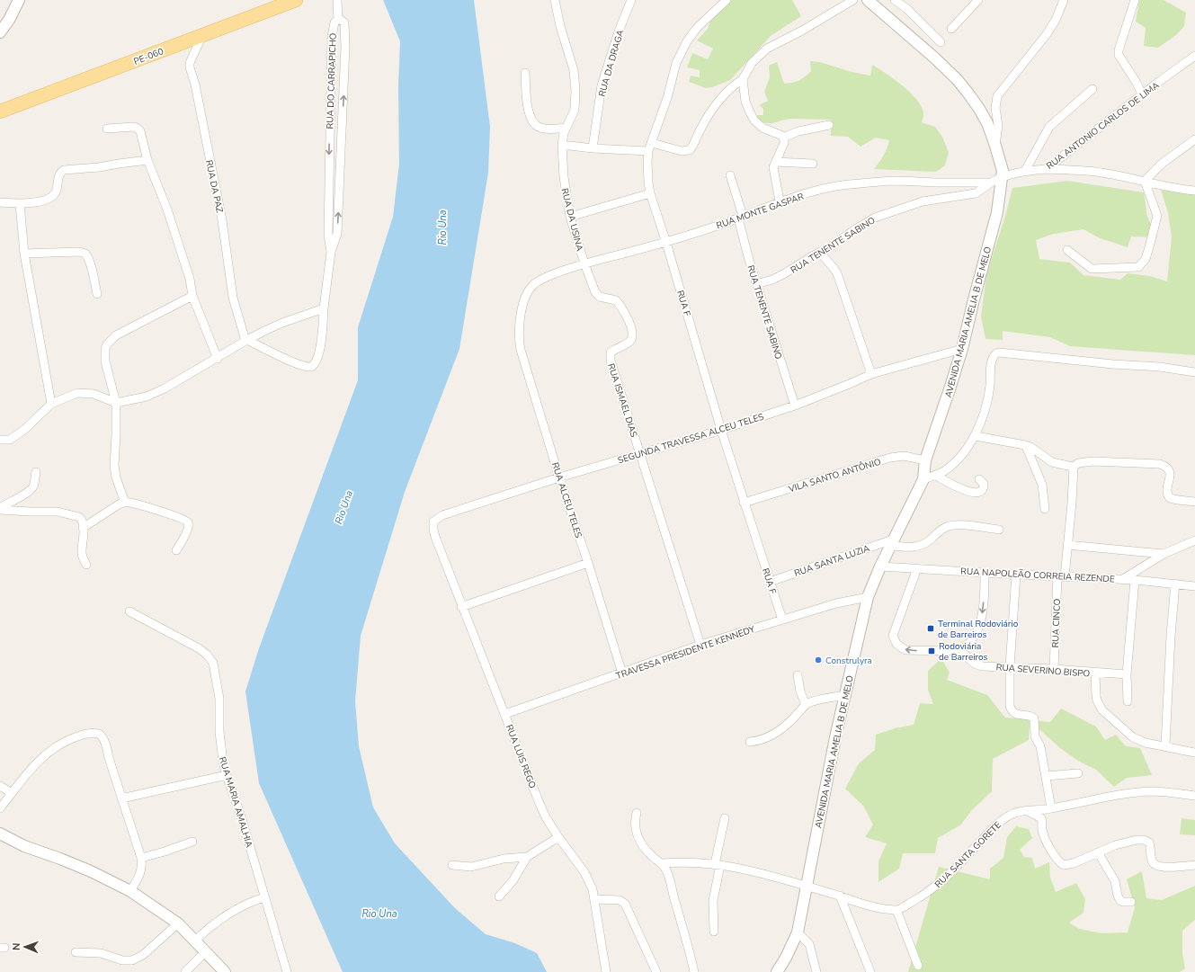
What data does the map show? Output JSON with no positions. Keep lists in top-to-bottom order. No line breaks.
{"streets":{"main road":["PE-060"],"street":["RUA DA DRAGA","RUA DO CARRAPICHO","RUA ANTONIO CARLOS DE LIMA","RUA DA PAZ","RUA MONTE GASPAR","RUA DA USINA","RUA TENENTE SABINO","RUA F","AVENIDA MARIA AMELIA B DE MELO","RUA ISMAEL DIAS","SEGUNDA TRAVESSA ALCEU TELES","VILA SANTO ANTÔNIO","RUA ALCEU TELES","RUA SANTA LUZIA","RUA NAPOLEÃO CORREIA REZENDE","RUA CINCO","TRAVESSA PRESIDENTE KENNEDY","RUA SEVERINO BISPO","RUA LUIS REGO","RUA MARIA AMALHIA","RUA SANTA GORETE"]},"crossings":[["PE-060","RUA DA PAZ"],["RUA ANTONIO CARLOS DE LIMA","AVENIDA MARIA AMELIA B DE MELO"],["RUA MONTE GASPAR","RUA DA USINA"],["RUA MONTE GASPAR","RUA TENENTE SABINO"],["RUA MONTE GASPAR","RUA F"],["RUA MONTE GASPAR","RUA ISMAEL DIAS"],["RUA MONTE GASPAR","RUA ALCEU TELES"],["RUA DA USINA","RUA ISMAEL DIAS"],["RUA DA USINA","RUA ALCEU TELES"],["RUA TENENTE SABINO","SEGUNDA TRAVESSA ALCEU TELES"],["RUA F","SEGUNDA TRAVESSA ALCEU TELES"],["RUA F","VILA SANTO ANTÔNIO"],["RUA F","RUA SANTA LUZIA"],["RUA F","TRAVESSA PRESIDENTE KENNEDY"],["AVENIDA MARIA AMELIA B DE MELO","SEGUNDA TRAVESSA ALCEU TELES"],["AVENIDA MARIA AMELIA B DE MELO","VILA SANTO ANTÔNIO"],["AVENIDA MARIA AMELIA B DE MELO","RUA SANTA LUZIA"],["AVENIDA MARIA AMELIA B DE MELO","RUA NAPOLEÃO CORREIA REZENDE"],["AVENIDA MARIA AMELIA B DE MELO","TRAVESSA PRESIDENTE KENNEDY"],["RUA ISMAEL DIAS","SEGUNDA TRAVESSA ALCEU TELES"],["RUA ISMAEL DIAS","RUA ALCEU TELES"],["RUA ISMAEL DIAS","TRAVESSA PRESIDENTE KENNEDY"],["SEGUNDA TRAVESSA ALCEU TELES","RUA ALCEU TELES"],["SEGUNDA TRAVESSA ALCEU TELES","RUA LUIS REGO"],["RUA ALCEU TELES","TRAVESSA PRESIDENTE KENNEDY"],["RUA NAPOLEÃO CORREIA REZENDE","RUA CINCO"],["RUA NAPOLEÃO CORREIA REZENDE","RUA SEVERINO BISPO"],["RUA CINCO","RUA SEVERINO BISPO"],["TRAVESSA PRESIDENTE KENNEDY","RUA LUIS REGO"]],"water":["Rio Una"],"places":{"transit":["Terminal Rodoviário de Barreiros","Rodoviária de Barreiros"],"other":["Construlyra"]},"north":"left"}
